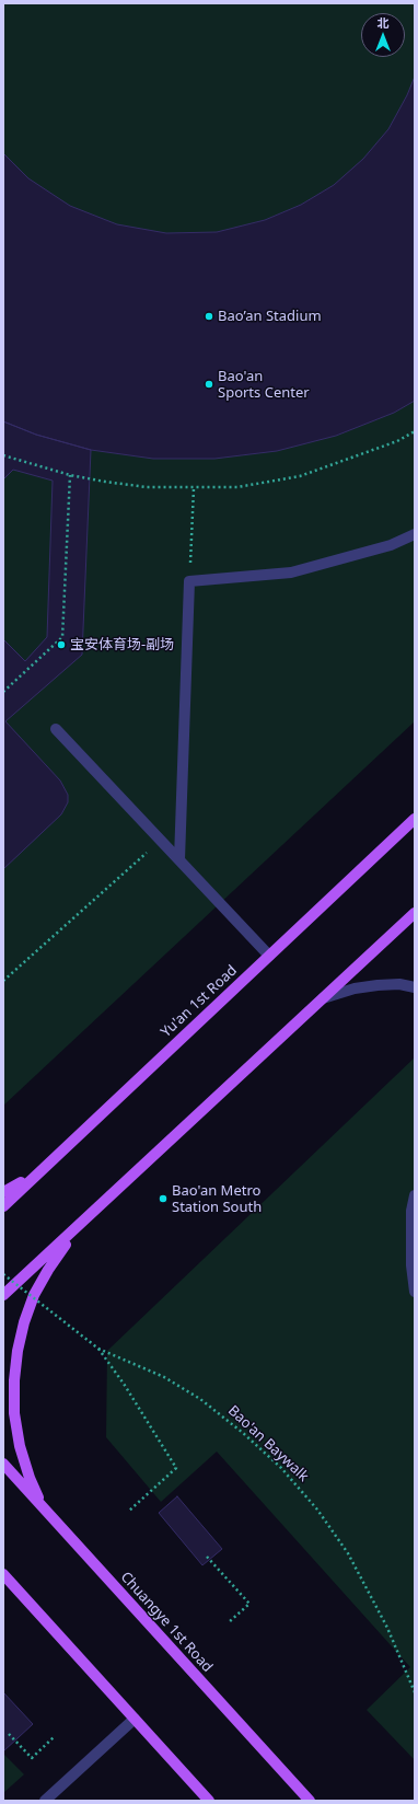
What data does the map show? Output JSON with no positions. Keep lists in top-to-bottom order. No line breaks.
{"streets":{"main road":["Yu'an 1st Road","Chuangye 1st Road"],"path":["Bao'an Baywalk"]},"places":["Bao’an Stadium","Bao'an Sports Center","宝安体育场-副场","Bao'an Metro Station South"],"north":"top"}
